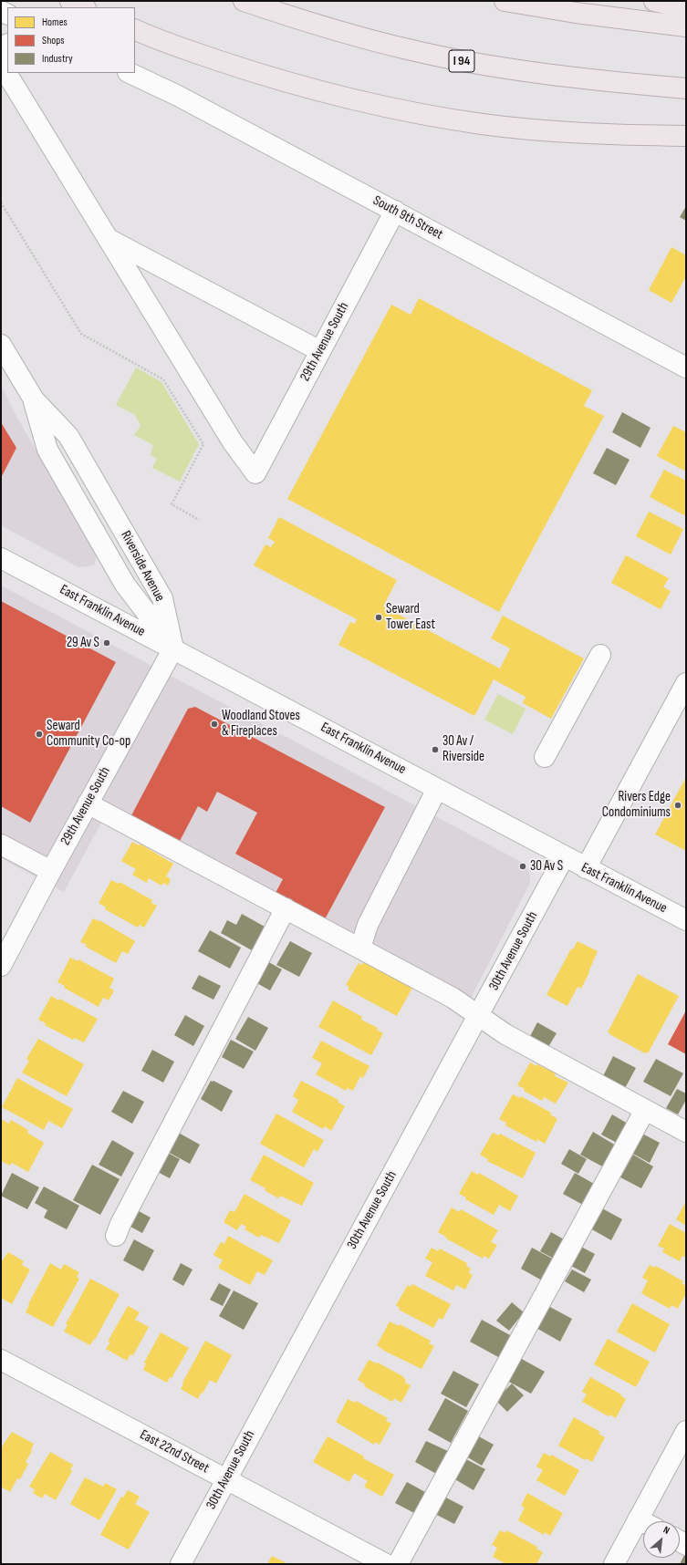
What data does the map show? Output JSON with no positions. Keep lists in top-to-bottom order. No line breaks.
{"streets":{"highway":["I 94"],"street":["South 9th Street","29th Avenue South","Riverside Avenue","East Franklin Avenue","30th Avenue South","East 22nd Street"]},"crossings":[["South 9th Street","29th Avenue South"],["29th Avenue South","Riverside Avenue"],["29th Avenue South","East Franklin Avenue"],["Riverside Avenue","East Franklin Avenue"],["East Franklin Avenue","30th Avenue South"],["30th Avenue South","East 22nd Street"]],"places":["Seward Tower East","29 Av S","Woodland Stoves & Fireplaces","Seward Community Co-op","30 Av / Riverside","Rivers Edge Condominiums","30 Av S"],"legend":["Homes","Shops","Industry"],"north":"top right"}
